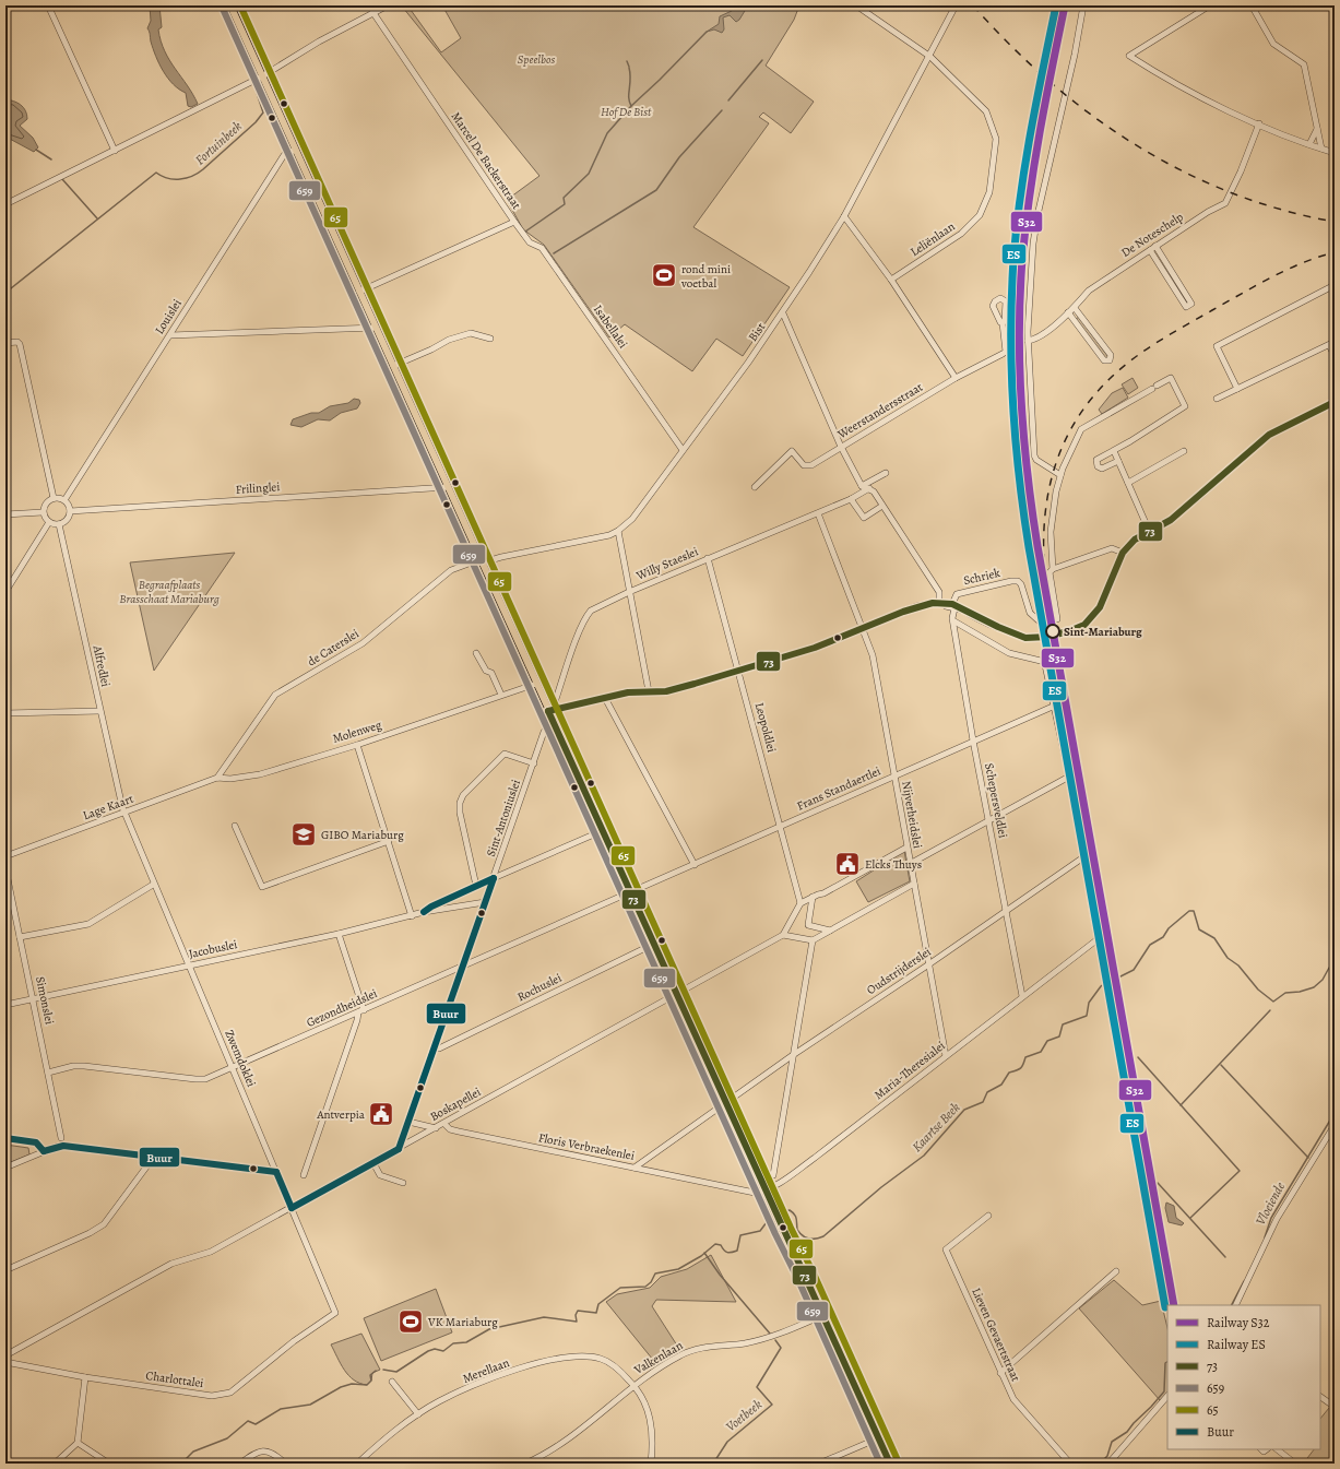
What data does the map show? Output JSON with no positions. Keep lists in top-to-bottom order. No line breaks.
{"streets":{"street":["Marcel De Backerstraat","De Noteschelp","Leliënlaan","Louislei","Isabellalei","Bist","Weerstandersstraat","Frilinglei","Willy Staeslei","Schriek","de Caterslei","Alfredlei","Leopoldlei","Molenweg","Frans Standaertlei","Schepersveldlei","Lage Kaart","Nijverheidslei","Sint-Antoniuslei","Jacobuslei","Oudstrijderslei","Rochuslei","Simonslei","Gezondheidslei","Zwemdoklei","Maria-Theresialei","Boskapellei","Floris Verbraekenlei","Lieven Gevaertstraat","Valkenlaan","Merellaan","Charlottalei"]},"crossings":[["Marcel De Backerstraat","Isabellalei"],["Leliënlaan","Bist"],["Louislei","Frilinglei"],["Louislei","Alfredlei"],["Isabellalei","Bist"],["Bist","de Caterslei"],["Frilinglei","Alfredlei"],["Willy Staeslei","Leopoldlei"],["Willy Staeslei","Nijverheidslei"],["Schriek","Schepersveldlei"],["de Caterslei","Molenweg"],["de Caterslei","Lage Kaart"],["Alfredlei","Lage Kaart"],["Alfredlei","Zwemdoklei"],["Leopoldlei","Frans Standaertlei"],["Molenweg","Lage Kaart"],["Frans Standaertlei","Schepersveldlei"],["Frans Standaertlei","Nijverheidslei"],["Frans Standaertlei","Gezondheidslei"],["Schepersveldlei","Oudstrijderslei"],["Schepersveldlei","Maria-Theresialei"],["Lage Kaart","Zwemdoklei"],["Nijverheidslei","Oudstrijderslei"],["Nijverheidslei","Maria-Theresialei"],["Sint-Antoniuslei","Jacobuslei"],["Sint-Antoniuslei","Rochuslei"],["Sint-Antoniuslei","Gezondheidslei"],["Sint-Antoniuslei","Boskapellei"],["Jacobuslei","Simonslei"],["Jacobuslei","Zwemdoklei"],["Oudstrijderslei","Maria-Theresialei"],["Oudstrijderslei","Floris Verbraekenlei"],["Simonslei","Gezondheidslei"],["Gezondheidslei","Zwemdoklei"],["Zwemdoklei","Boskapellei"],["Zwemdoklei","Charlottalei"],["Maria-Theresialei","Floris Verbraekenlei"],["Boskapellei","Floris Verbraekenlei"],["Valkenlaan","Merellaan"]],"water":["Fortuinbeek","Kaartse Beek","Vloeiende","Voetbeek"],"parks":["Speelbos","Hof De Bist","Begraafplaats Brasschaat Mariaburg"],"places":{"sports":["rond mini voetbal","VK Mariaburg"],"other":["Sint-Mariaburg"],"school or university":["GIBO Mariaburg"],"public building":["Elcks Thuys","Antverpia"]},"lines":["rail line S32","rail line ES","transit line 65","transit line 659","transit line 73","transit line Buur"],"legend":["Railway S32","Railway ES","73","659","65","Buur"]}
